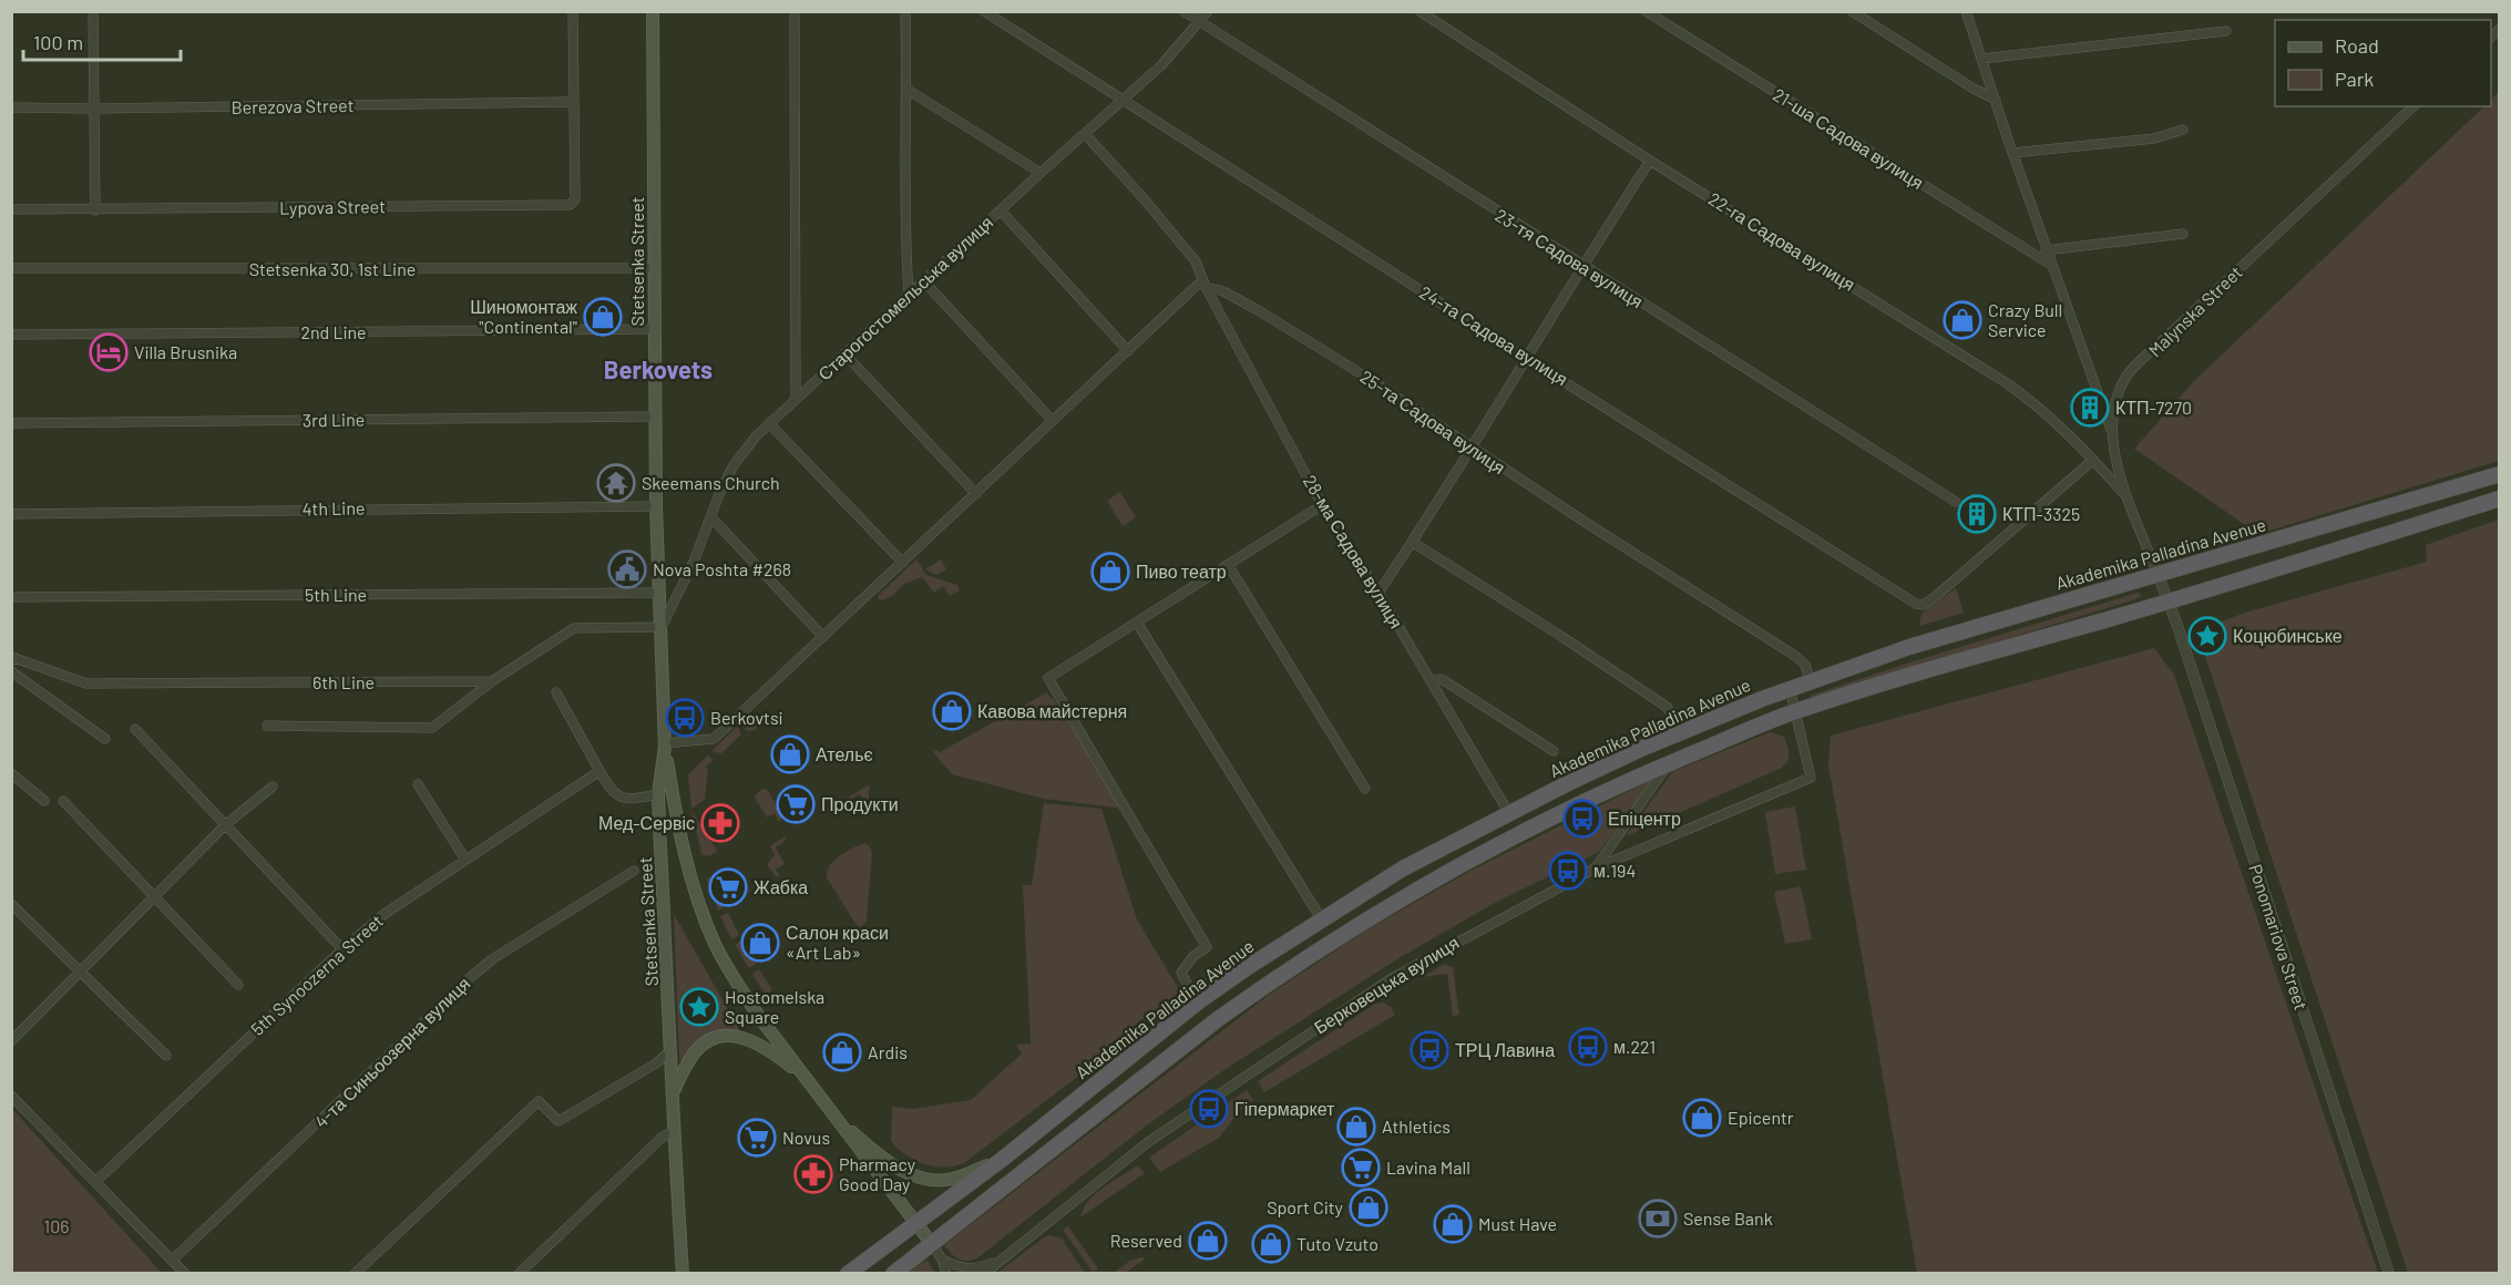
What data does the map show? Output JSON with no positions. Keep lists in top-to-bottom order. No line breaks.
{"streets":{"highway":["Akademika Palladina Avenue"],"main road":["Stetsenka Street"],"street":["Berezova Street","21-ша Садова вулиця","Lypova Street","22-га Садова вулиця","23-тя Садова вулиця","Stetsenka 30, 1st Line","Старогостомельська вулиця","Malynska Street","2nd Line","24-та Садова вулиця","3rd Line","25-та Садова вулиця","4th Line","28-ма Садова вулиця","5th Line","6th Line","Ponomariova Street","5th Synoozerna Street","Берковецька вулиця","4-та Синьоозерна вулиця"]},"crossings":[["Berezova Street","Lypova Street"],["22-га Садова вулиця","Malynska Street"],["22-га Садова вулиця","24-та Садова вулиця"],["23-тя Садова вулиця","Старогостомельська вулиця"],["Stetsenka Street","Stetsenka 30, 1st Line"],["Stetsenka Street","Старогостомельська вулиця"],["Stetsenka Street","2nd Line"],["Stetsenka Street","3rd Line"],["Stetsenka Street","4th Line"],["Stetsenka Street","5th Line"],["Старогостомельська вулиця","24-та Садова вулиця"],["Malynska Street","Akademika Palladina Avenue"],["Malynska Street","Ponomariova Street"],["25-та Садова вулиця","28-ма Садова вулиця"],["25-та Садова вулиця","Akademika Palladina Avenue"],["28-ма Садова вулиця","Akademika Palladina Avenue"],["Akademika Palladina Avenue","Ponomariova Street"]],"districts":["Berkovets"],"parks":["106"],"places":{"shop":["Шиномонтаж \"Continental\"","Crazy Bull Service","Пиво театр","Кавова майстерня","Ательє","Салон краси «Art Lab»","Ardis","Epicentr","Athletics","Sport City","Must Have","Reserved","Tuto Vzuto"],"hotel":["Villa Brusnika"],"building":["КТП-7270","КТП-3325"],"temple":["Skeemans Church"],"public building":["Nova Poshta #268"],"place":["Коцюбинське","Hostomelska Square"],"bus stop":["Berkovtsi","Епіцентр","м.194","м.221","ТРЦ Лавина","Гіпермаркет"],"supermarket":["Продукти","Жабка","Novus","Lavina Mall"],"pharmacy":["Мед-Сервіс","Pharmacy Good Day"],"bank":["Sense Bank"]},"legend":["Road","Park"],"scale_bar":"100 m"}
